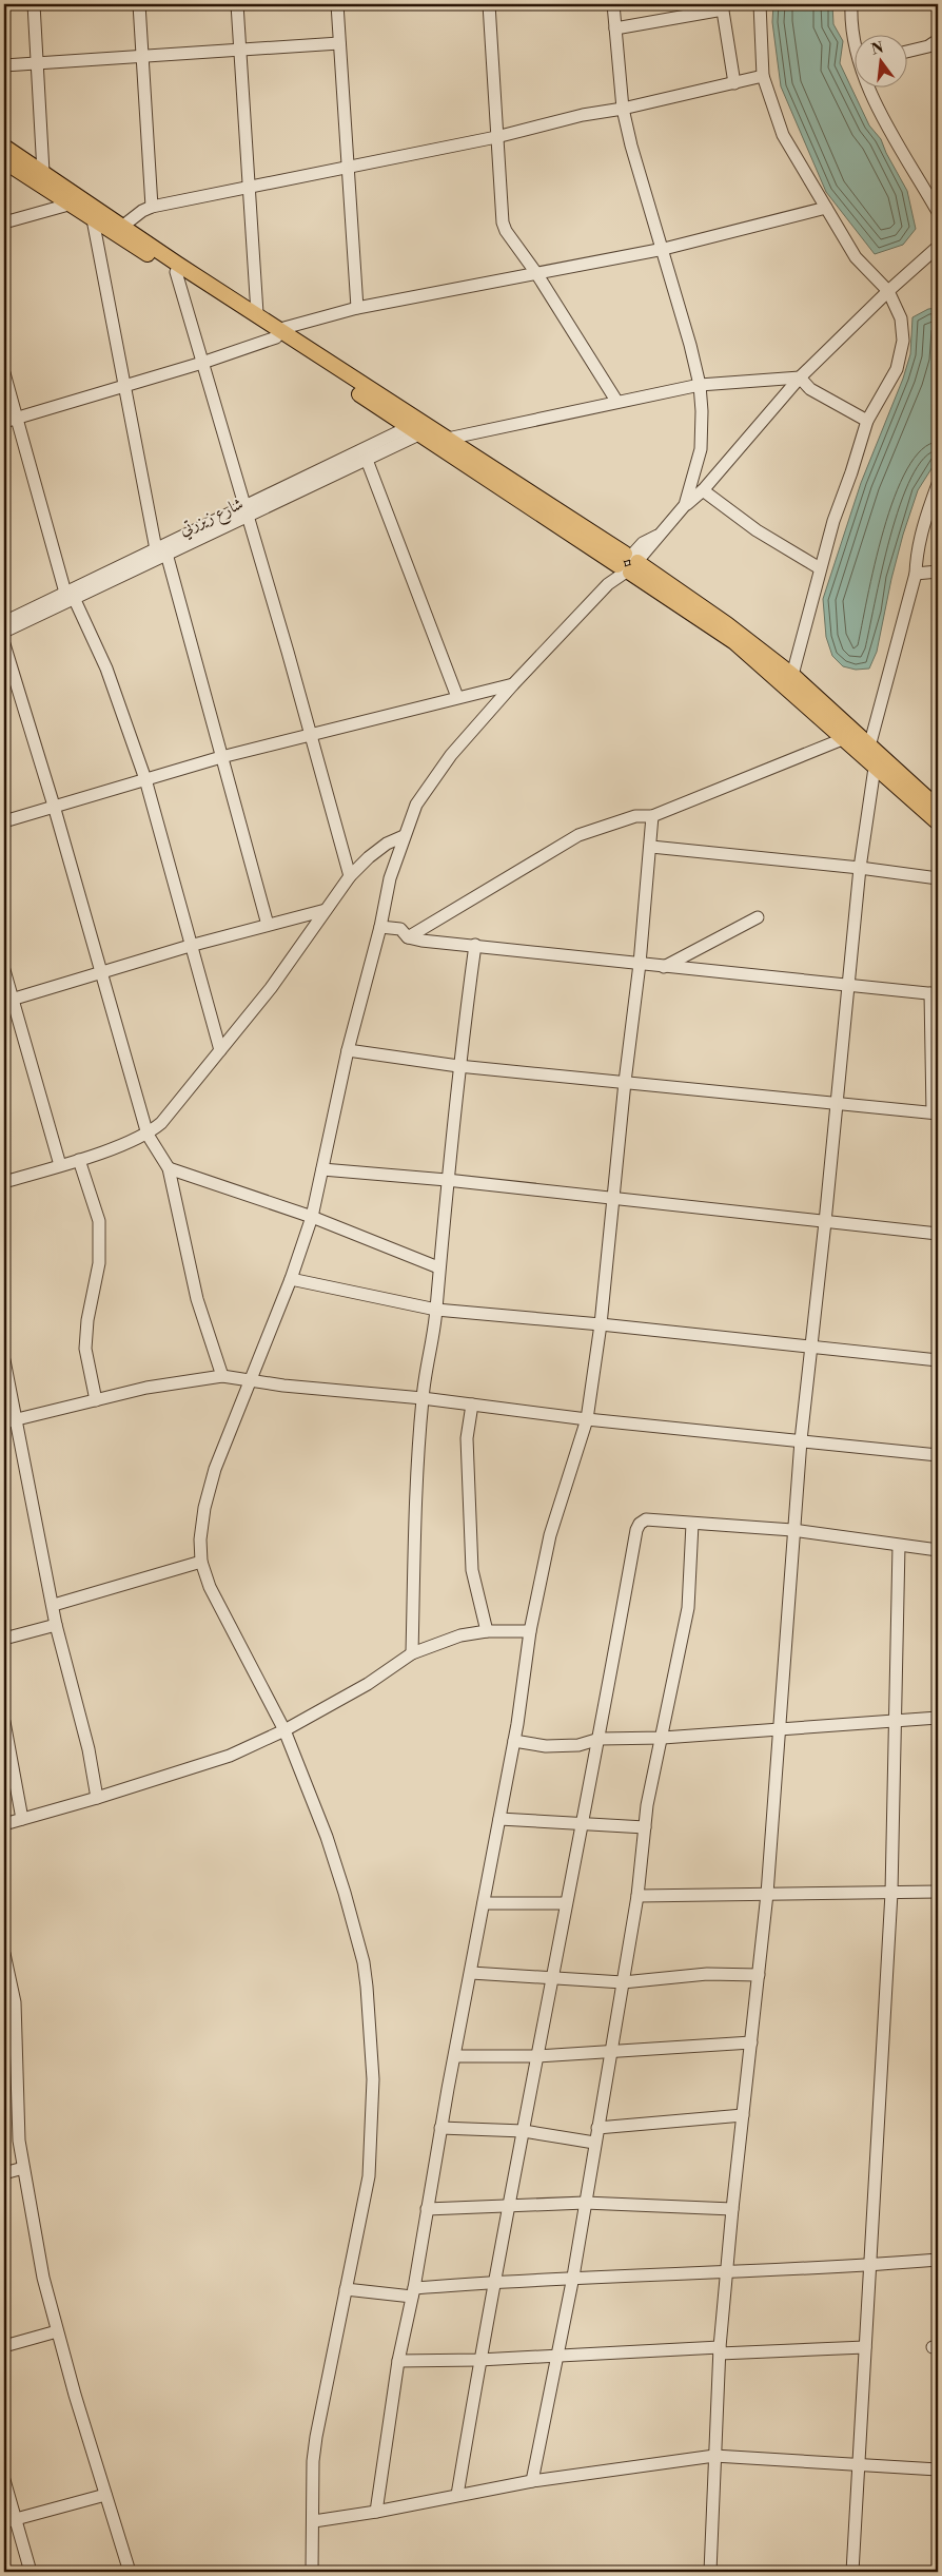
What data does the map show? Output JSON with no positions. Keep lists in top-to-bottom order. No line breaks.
{"streets":{"street":["شارع زيزرتي"]},"north":"top"}
